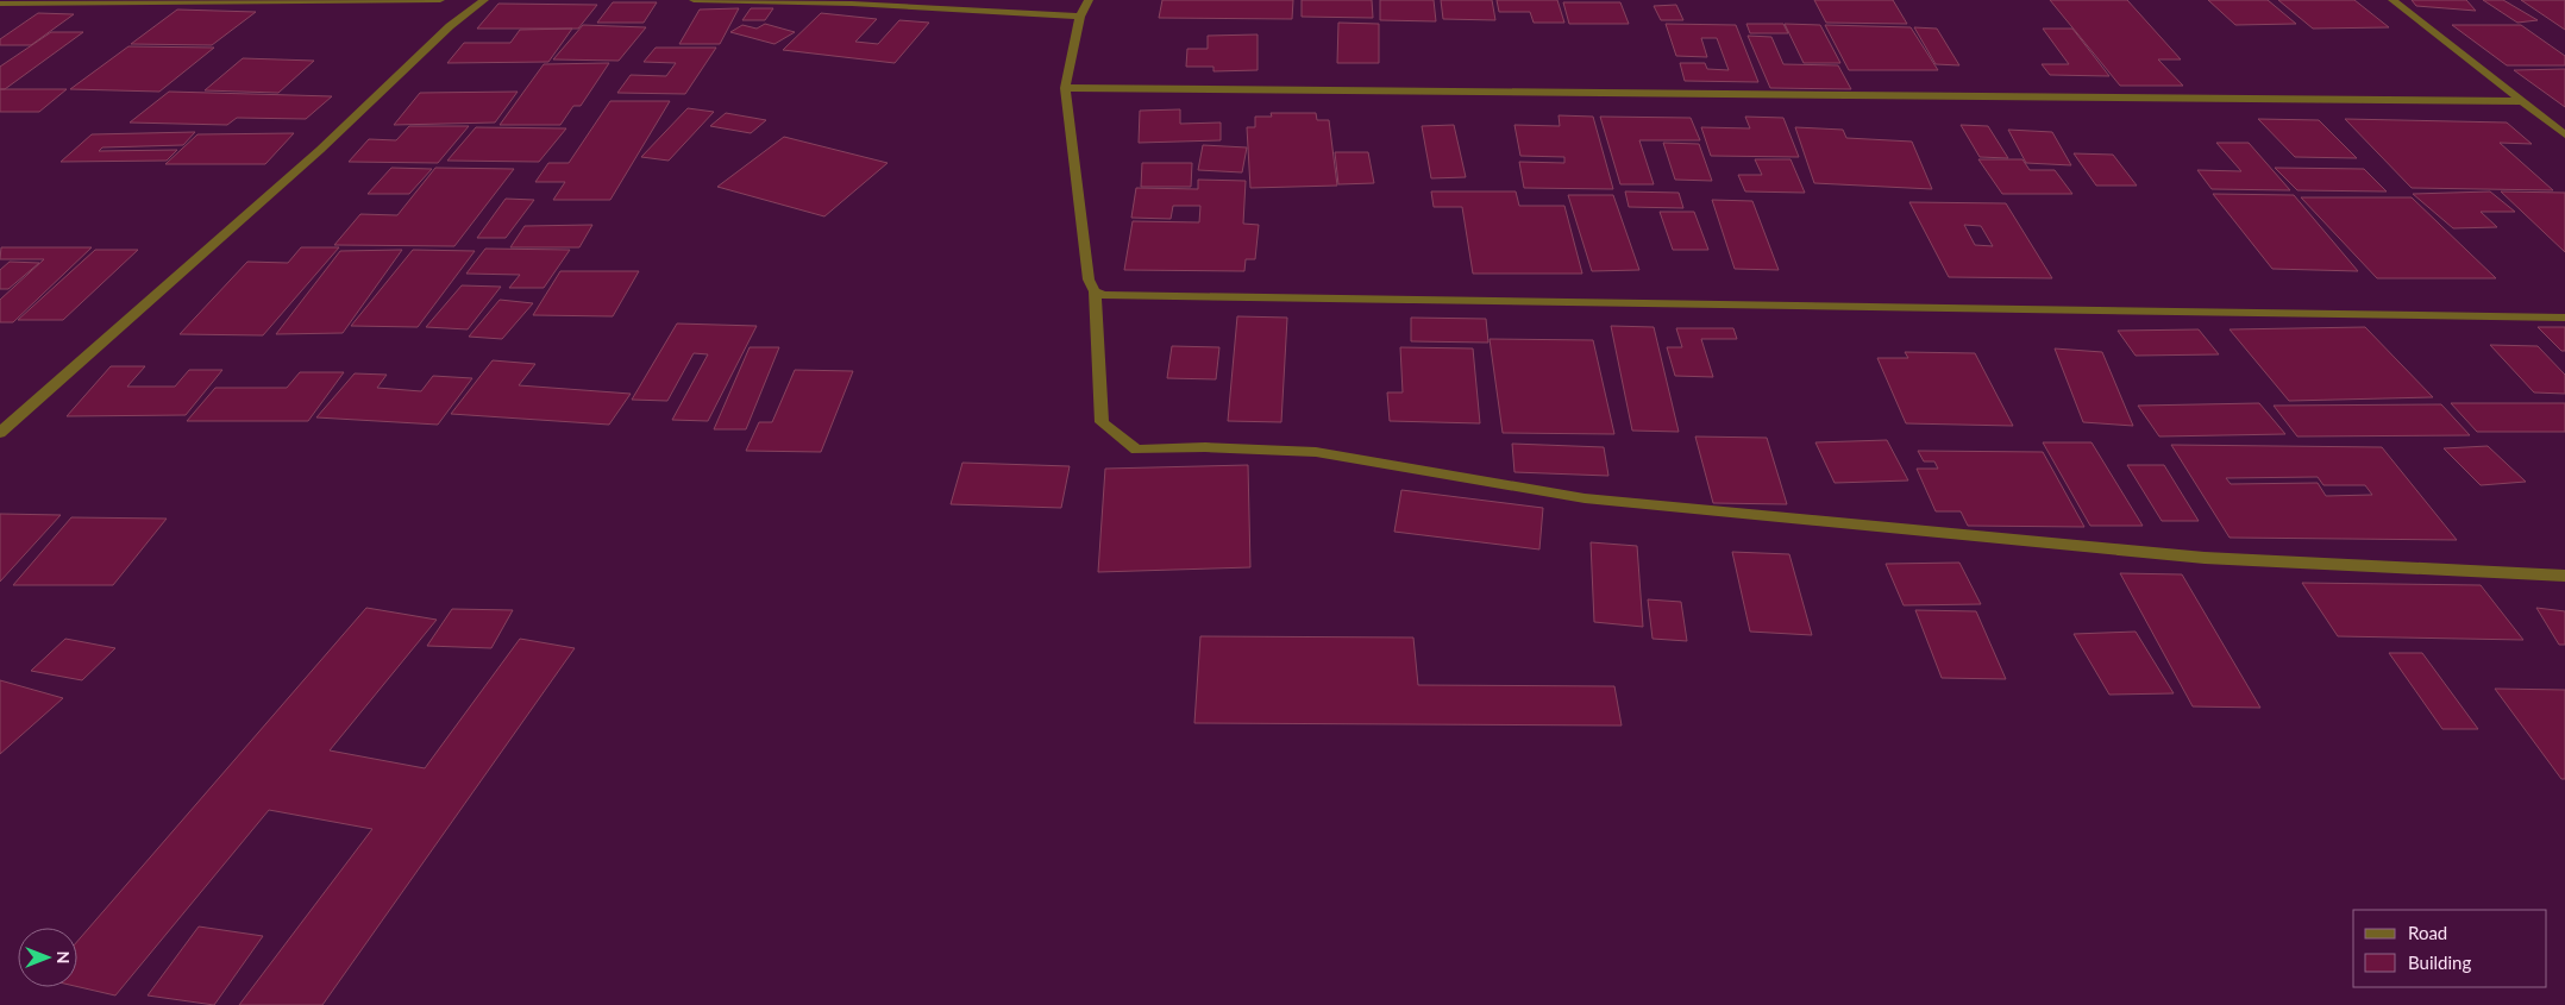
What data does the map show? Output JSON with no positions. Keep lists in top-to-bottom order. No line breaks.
{"legend":["Road","Building"],"north":"right"}
